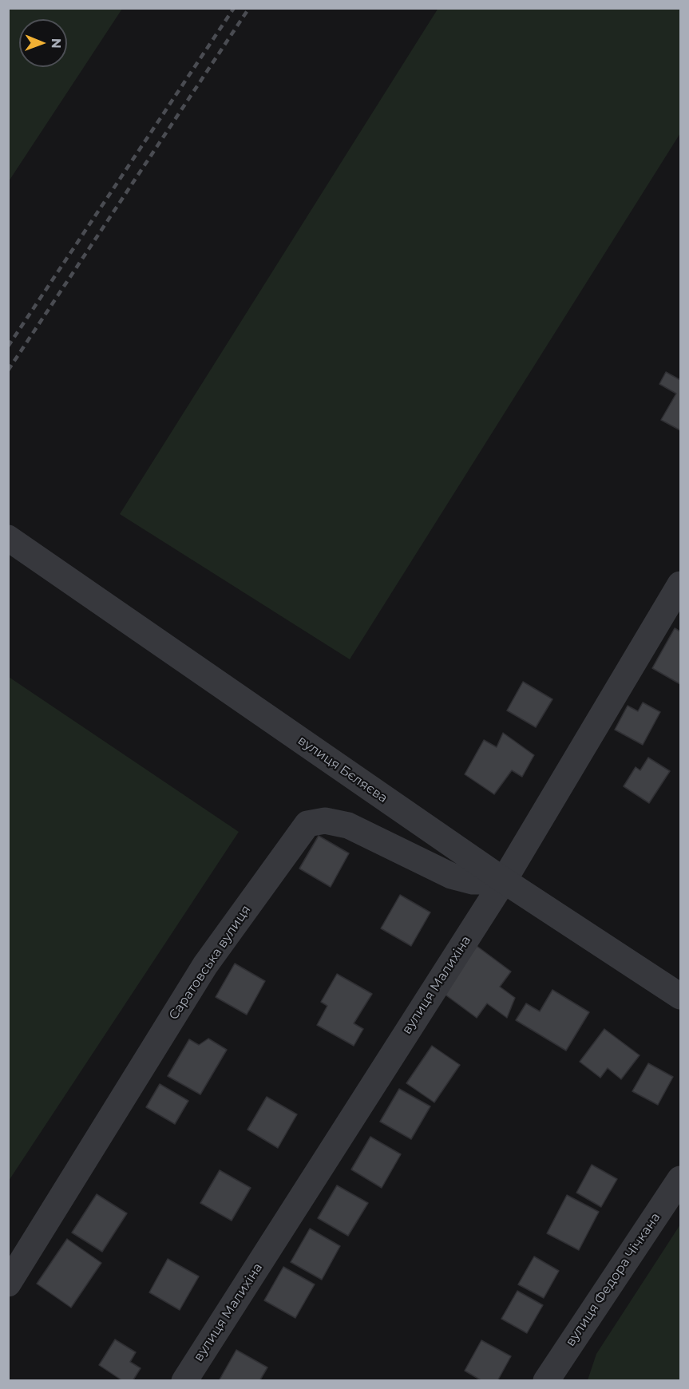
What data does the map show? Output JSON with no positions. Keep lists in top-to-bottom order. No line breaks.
{"streets":{"street":["вулиця Бєляєва","Саратовська вулиця","вулиця Малихіна","вулиця Федора Чічкана"]},"crossings":[["вулиця Бєляєва","Саратовська вулиця"],["вулиця Бєляєва","вулиця Малихіна"],["Саратовська вулиця","вулиця Малихіна"]],"north":"right"}
